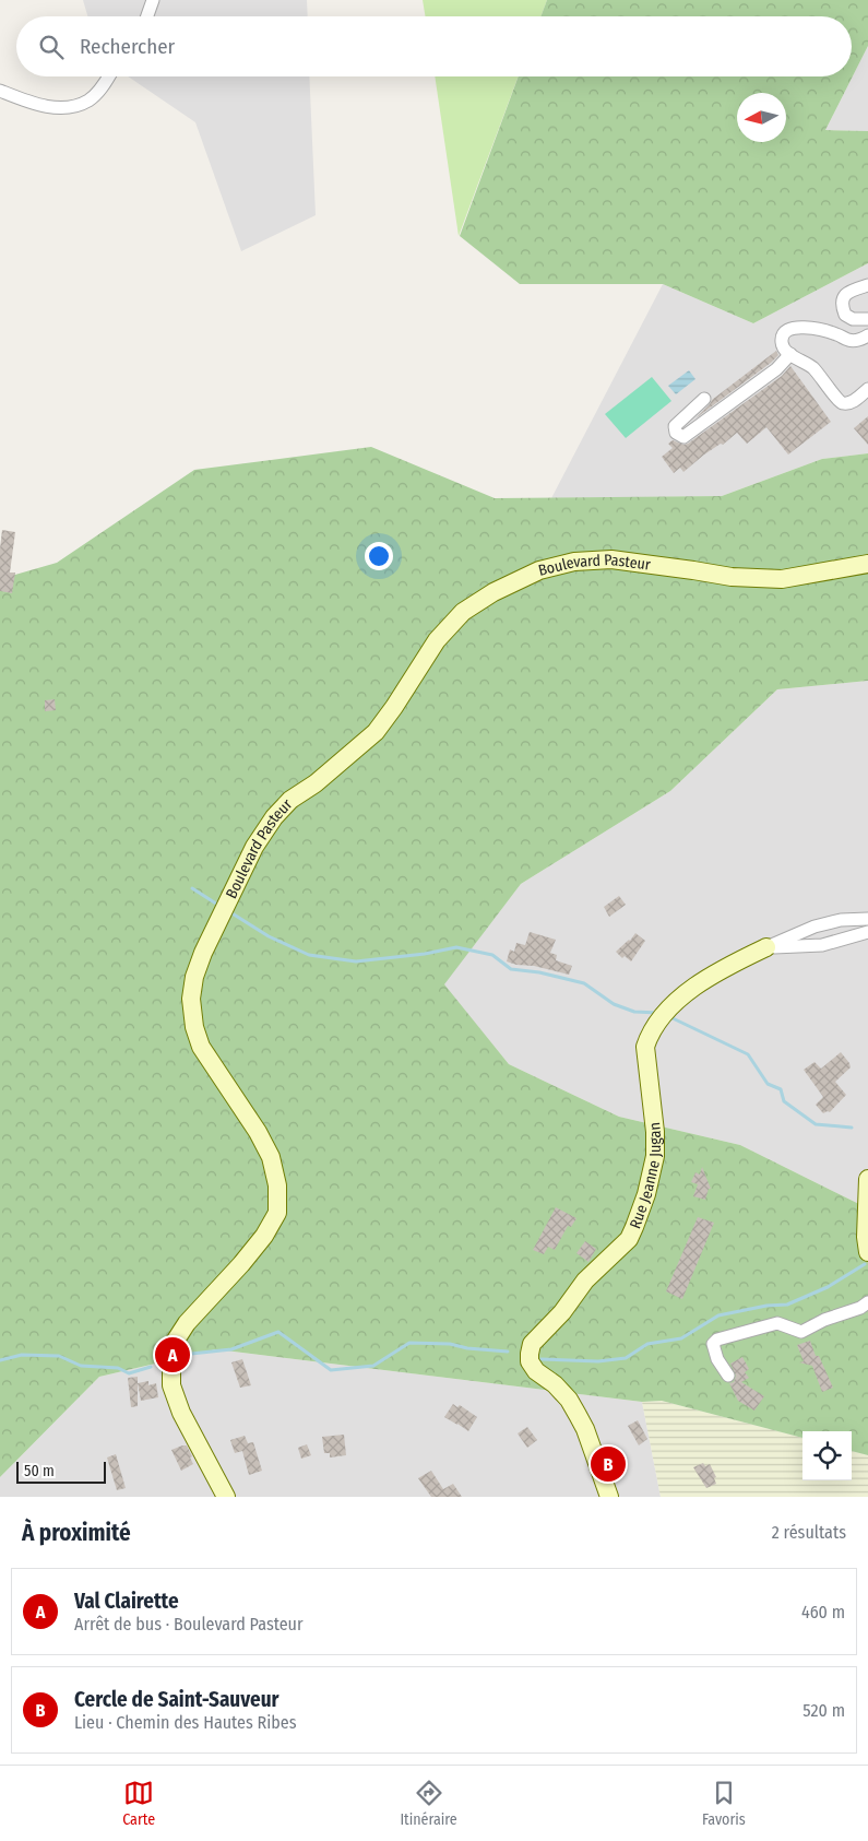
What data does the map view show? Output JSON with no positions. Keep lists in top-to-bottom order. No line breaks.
{"streets":{"main road":["Boulevard Pasteur","Rue Jeanne Jugan"]},"scale_bar":"50 m","north":"left","page":{"search":"Rechercher","pins":["A","B"],"scale":"50 m","heading":["À proximité","2 résultats"],"list":[{"mark":"A","name":"Val Clairette","note":"Arrêt de bus · Boulevard Pasteur","value":"460 m"},{"mark":"B","name":"Cercle de Saint-Sauveur","note":"Lieu · Chemin des Hautes Ribes","value":"520 m"}],"nav":["Carte","Itinéraire","Favoris"]}}
